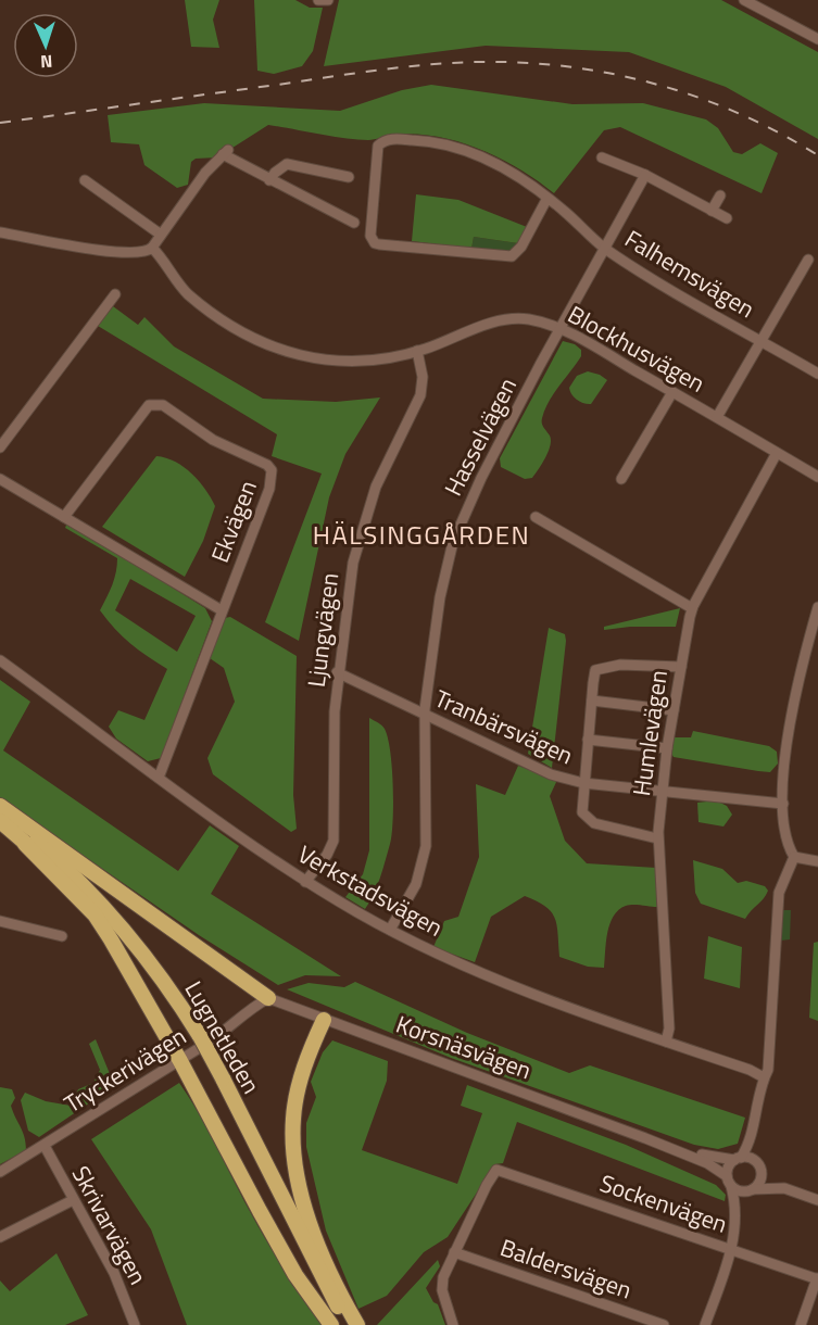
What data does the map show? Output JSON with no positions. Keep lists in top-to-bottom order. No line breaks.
{"streets":{"highway":["Lugnetleden"],"street":["Falhemsvägen","Blockhusvägen","Hasselvägen","Ekvägen","Ljungvägen","Tranbärsvägen","Humlevägen","Verkstadsvägen","Korsnäsvägen","Tryckerivägen","Sockenvägen","Skrivarvägen","Baldersvägen"]},"crossings":[["Falhemsvägen","Hasselvägen"],["Blockhusvägen","Hasselvägen"],["Blockhusvägen","Ljungvägen"],["Blockhusvägen","Humlevägen"],["Hasselvägen","Tranbärsvägen"],["Hasselvägen","Verkstadsvägen"],["Ekvägen","Verkstadsvägen"],["Ljungvägen","Tranbärsvägen"],["Ljungvägen","Verkstadsvägen"],["Tranbärsvägen","Humlevägen"],["Humlevägen","Verkstadsvägen"],["Korsnäsvägen","Tryckerivägen"],["Tryckerivägen","Skrivarvägen"],["Sockenvägen","Baldersvägen"]],"districts":["HÄLSINGGÅRDEN"],"north":"bottom"}
